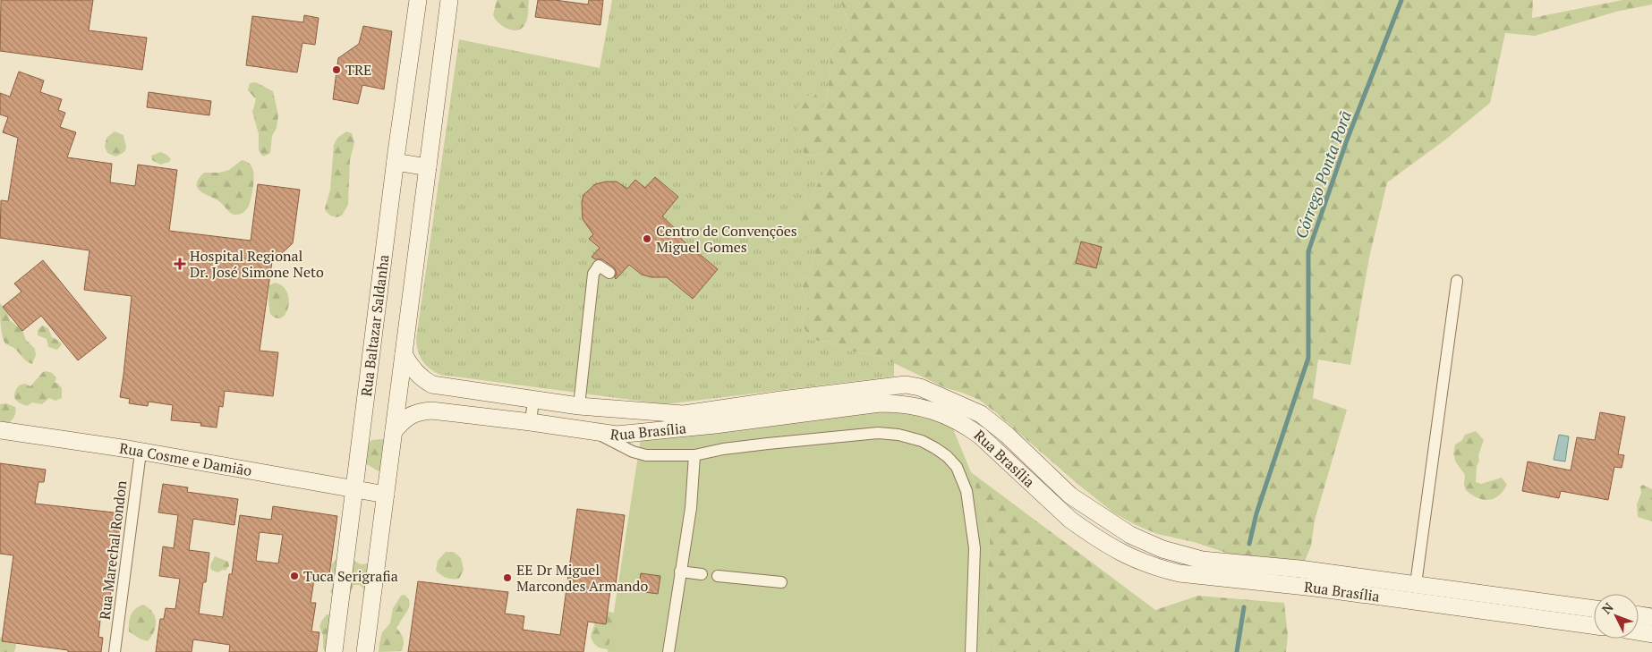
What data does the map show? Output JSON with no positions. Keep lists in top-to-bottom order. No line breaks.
{"streets":{"main road":["Rua Baltazar Saldanha","Rua Brasília","Rua Cosme e Damião"],"street":["Rua Marechal Rondon"]},"crossings":[["Rua Baltazar Saldanha","Rua Brasília"],["Rua Baltazar Saldanha","Rua Cosme e Damião"],["Rua Cosme e Damião","Rua Marechal Rondon"]],"water":["Córrego Ponta Porã"],"places":{"other":["TRE","Centro de Convenções Miguel Gomes","Tuca Serigrafia","EE Dr Miguel Marcondes Armando"],"health":["Hospital Regional Dr. José Simone Neto"]},"north":"top left"}
